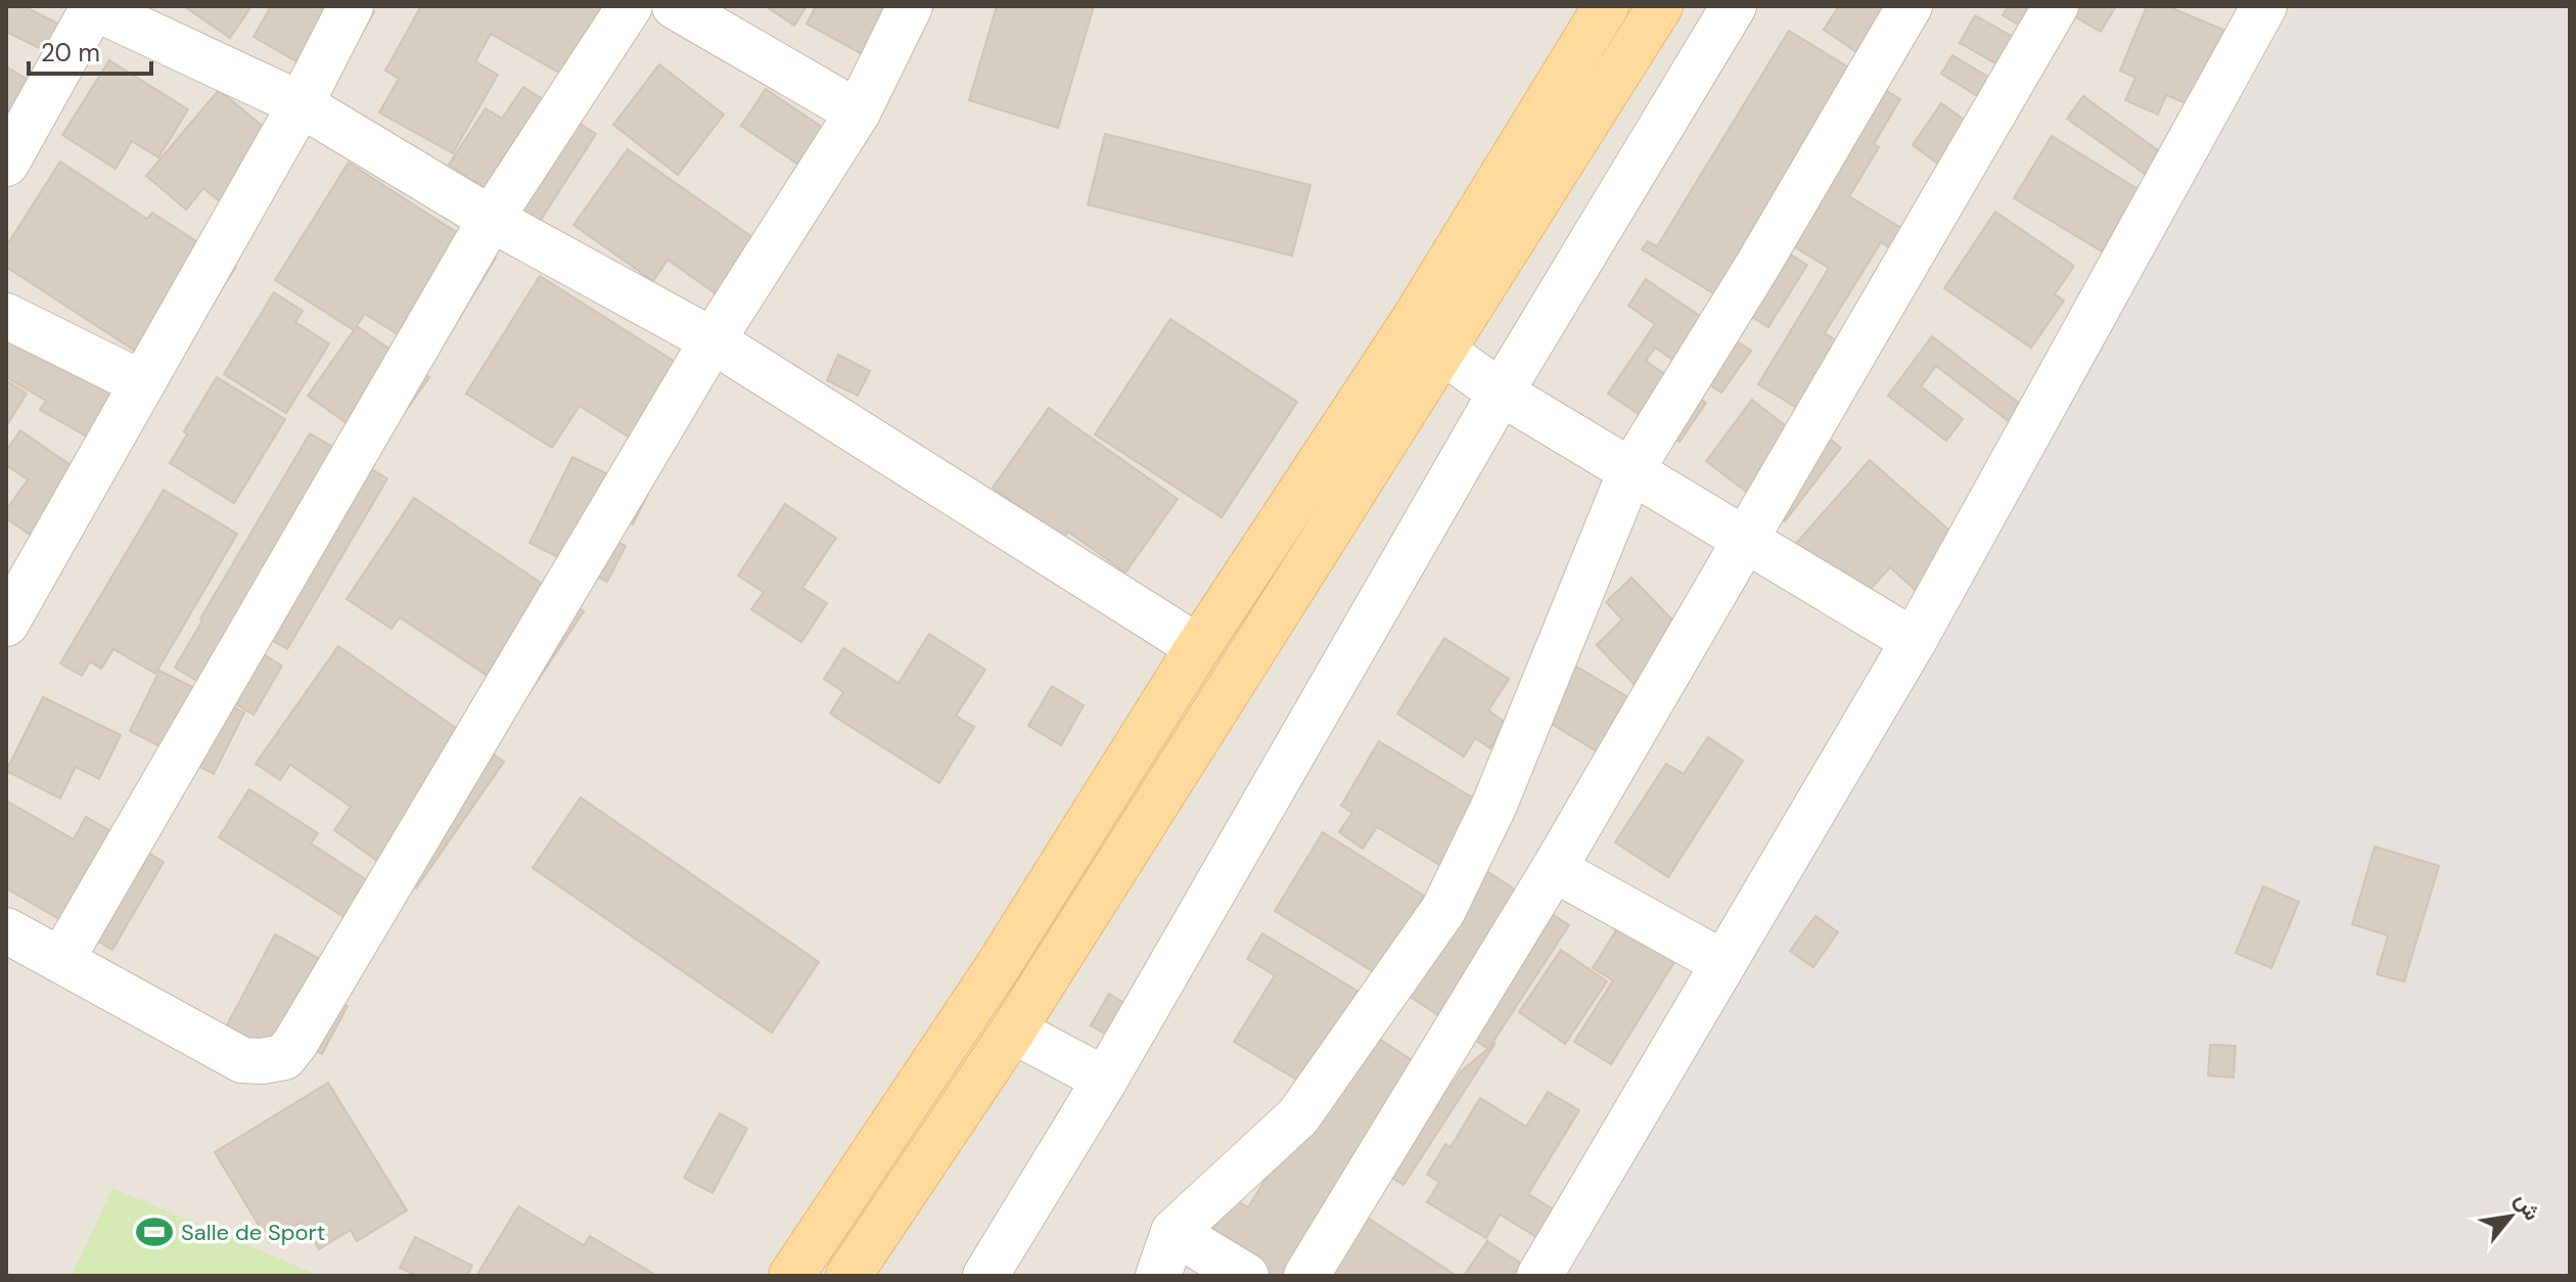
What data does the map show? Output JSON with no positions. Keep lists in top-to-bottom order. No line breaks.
{"places":{"sports":["Salle de Sport"]},"scale_bar":"20 m","north":"top right"}
